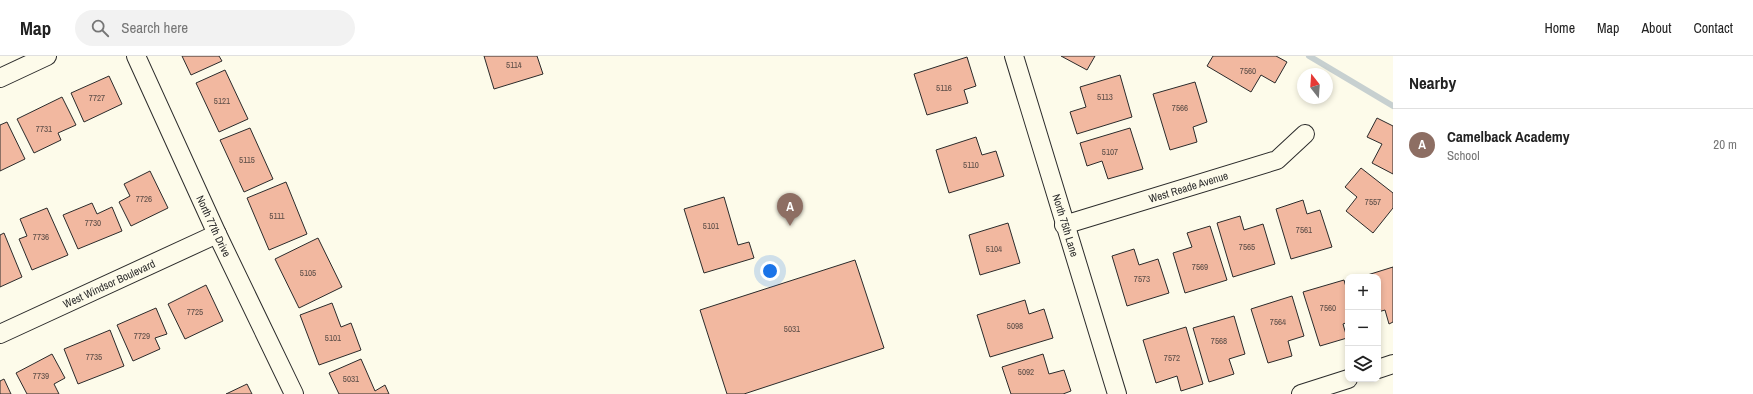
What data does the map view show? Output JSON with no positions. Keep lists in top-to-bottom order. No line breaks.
{"streets":{"street":["West Reade Avenue","North 75th Lane","North 77th Drive","West Windsor Boulevard"]},"crossings":[["West Reade Avenue","North 75th Lane"],["North 77th Drive","West Windsor Boulevard"]],"house_numbers":["5114","7560","5116","5113","7727","5121","7566","7731","5107","5115","5110","7726","7557","5111","7730","5101","7561","7736","7565","5104","7569","5105","7573","7560","7725","7564","5098","5031","7729","5101","7568","7735","7572","5092","7739","5031"],"north":"top","page":{"header":"Map","search":"Search here","nav":["Home","Map","About","Contact"],"heading":"Nearby","list":[{"mark":"A","name":"Camelback Academy","note":"School","value":"20 m"}],"pins":"A","map_buttons":["+","−"]}}
